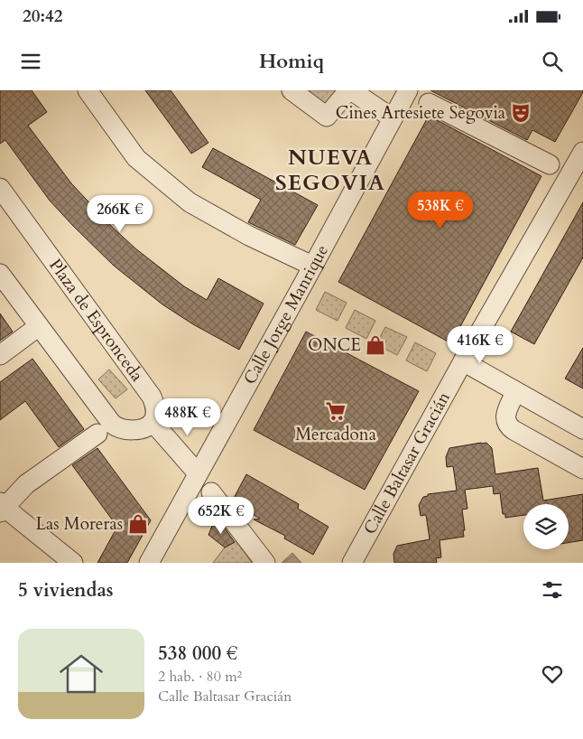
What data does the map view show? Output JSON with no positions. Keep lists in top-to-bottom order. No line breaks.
{"streets":{"street":["Calle Jorge Manrique","Plaza de Espronceda","Calle Baltasar Gracián"]},"districts":["NUEVA SEGOVIA"],"places":{"theatre":["Cines Artesiete Segovia"],"shop":["ONCE","Las Moreras"],"supermarket":["Mercadona"]},"page":{"status":"20:42","header":"Homiq","price":["538K €","266K €","416K €","488K €","652K €"],"heading":"5 viviendas","list":[{"name":"538 000 €","note":"2 hab. · 80 m² · Calle Baltasar Gracián"}]}}
